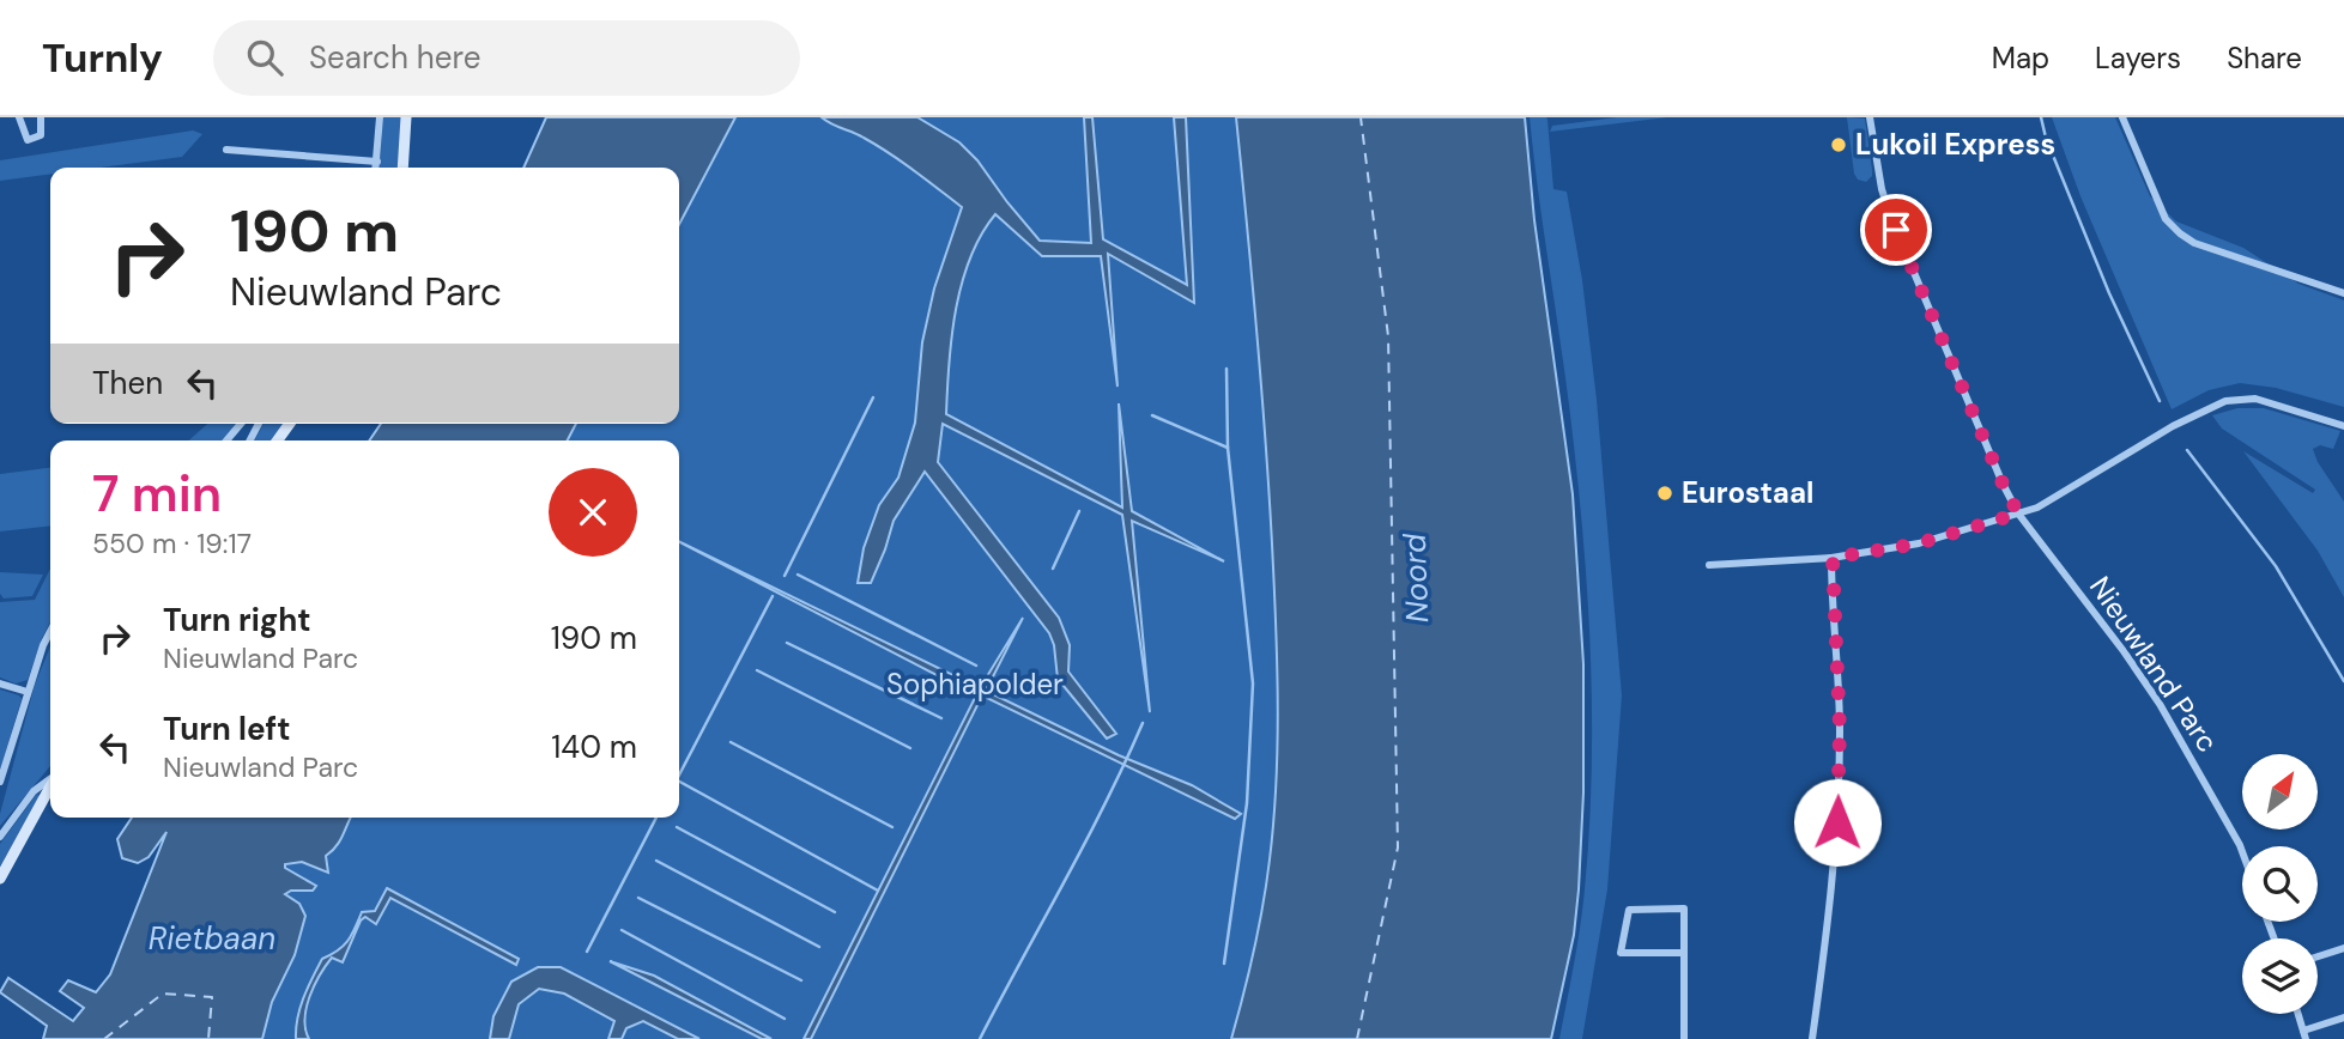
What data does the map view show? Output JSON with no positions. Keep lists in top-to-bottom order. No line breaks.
{"streets":{"street":["Nieuwland Parc"]},"water":["Noord","Rietbaan"],"parks":["Sophiapolder"],"places":["Lukoil Express","Eurostaal"],"north":"top right","page":{"header":"Turnly","search":"Search here","nav":["Map","Layers","Share"],"turn":["190 m","Nieuwland Parc"],"then":"Then","heading":["7 min","550 m · 19:17"],"list":[{"name":"Turn right","note":"Nieuwland Parc","value":"190 m"},{"name":"Turn left","note":"Nieuwland Parc","value":"140 m"}]}}
